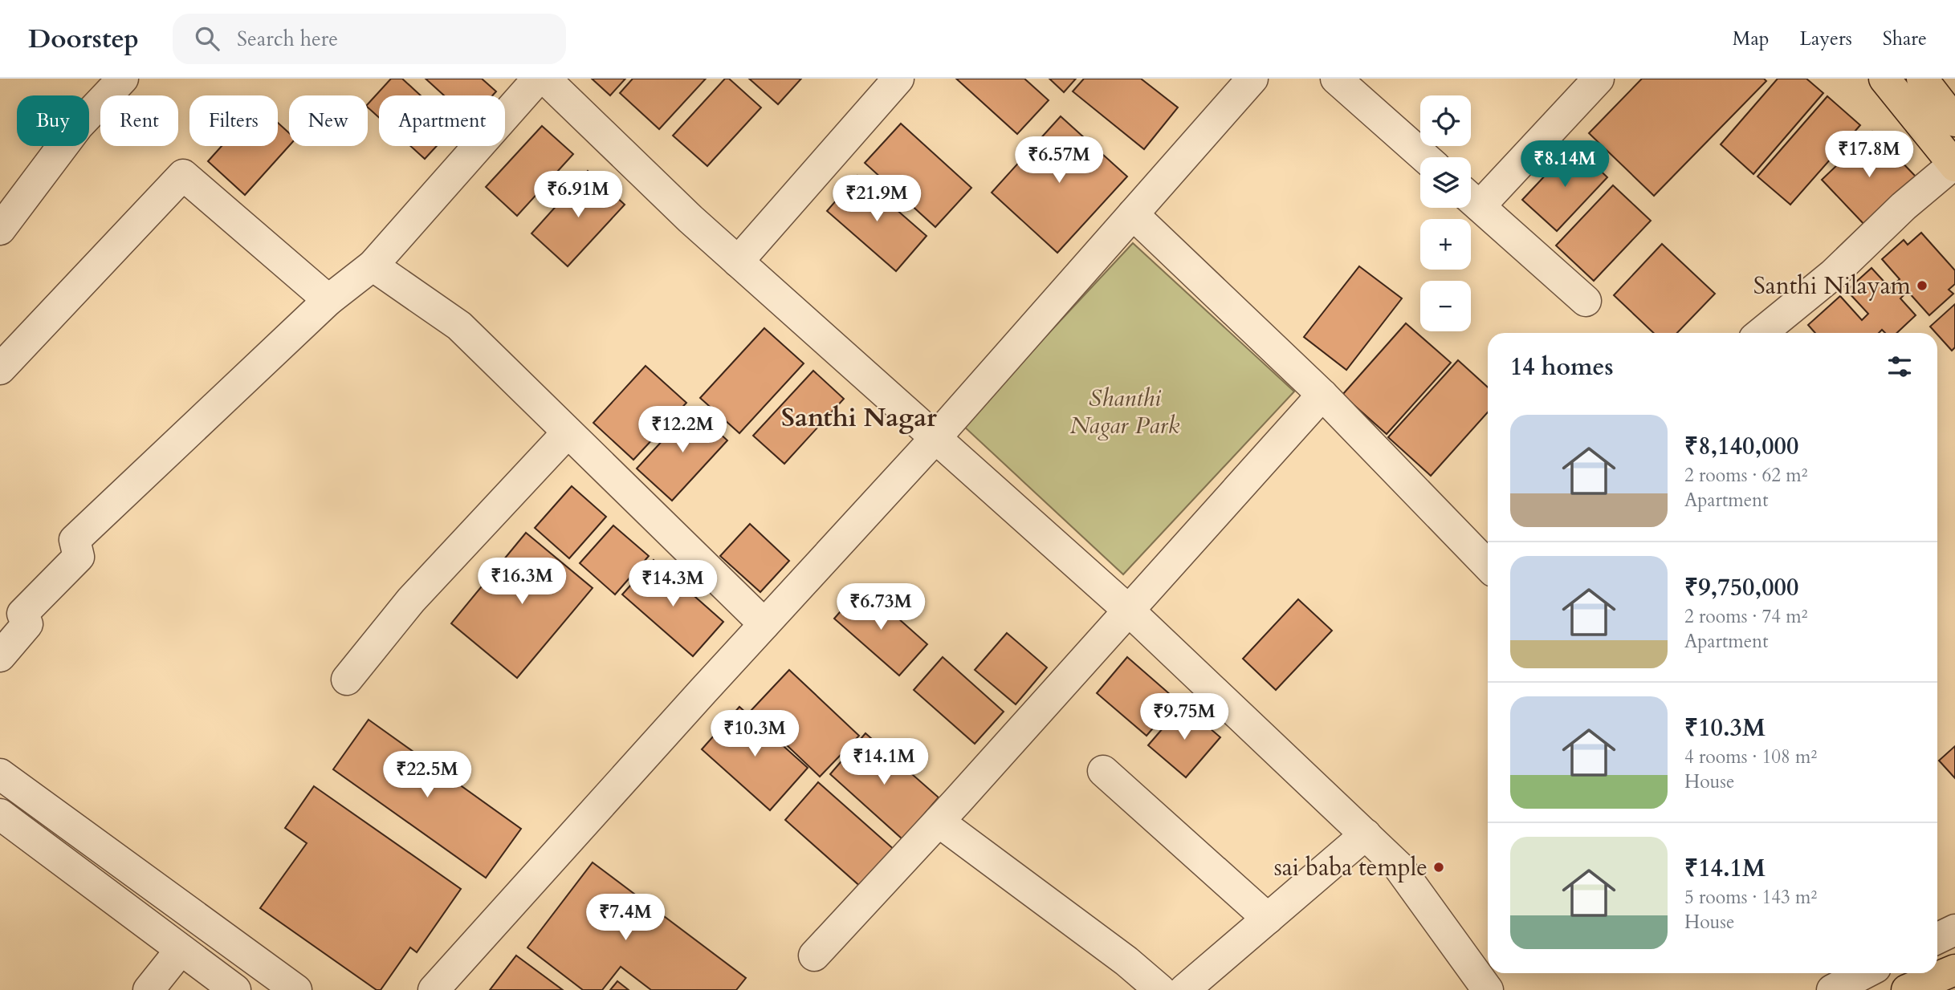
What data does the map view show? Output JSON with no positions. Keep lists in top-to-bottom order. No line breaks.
{"districts":["Santhi Nagar"],"parks":["Shanthi Nagar Park"],"places":["Santhi Nilayam","sai baba temple"],"page":{"header":"Doorstep","search":"Search here","nav":["Map","Layers","Share"],"map_buttons":["+","−"],"chip":["Buy","Rent","Filters","New","Apartment"],"price":["₹17.8M","₹6.57M","₹8.14M","₹6.91M","₹21.9M","₹12.2M","₹16.3M","₹14.3M","₹6.73M","₹9.75M","₹10.3M","₹14.1M","₹22.5M","₹7.4M"],"heading":"14 homes","list":[{"name":"₹8,140,000","note":"2 rooms · 62 m² · Apartment"},{"name":"₹9,750,000","note":"2 rooms · 74 m² · Apartment"},{"name":"₹10.3M","note":"4 rooms · 108 m² · House"},{"name":"₹14.1M","note":"5 rooms · 143 m² · House"}]}}
